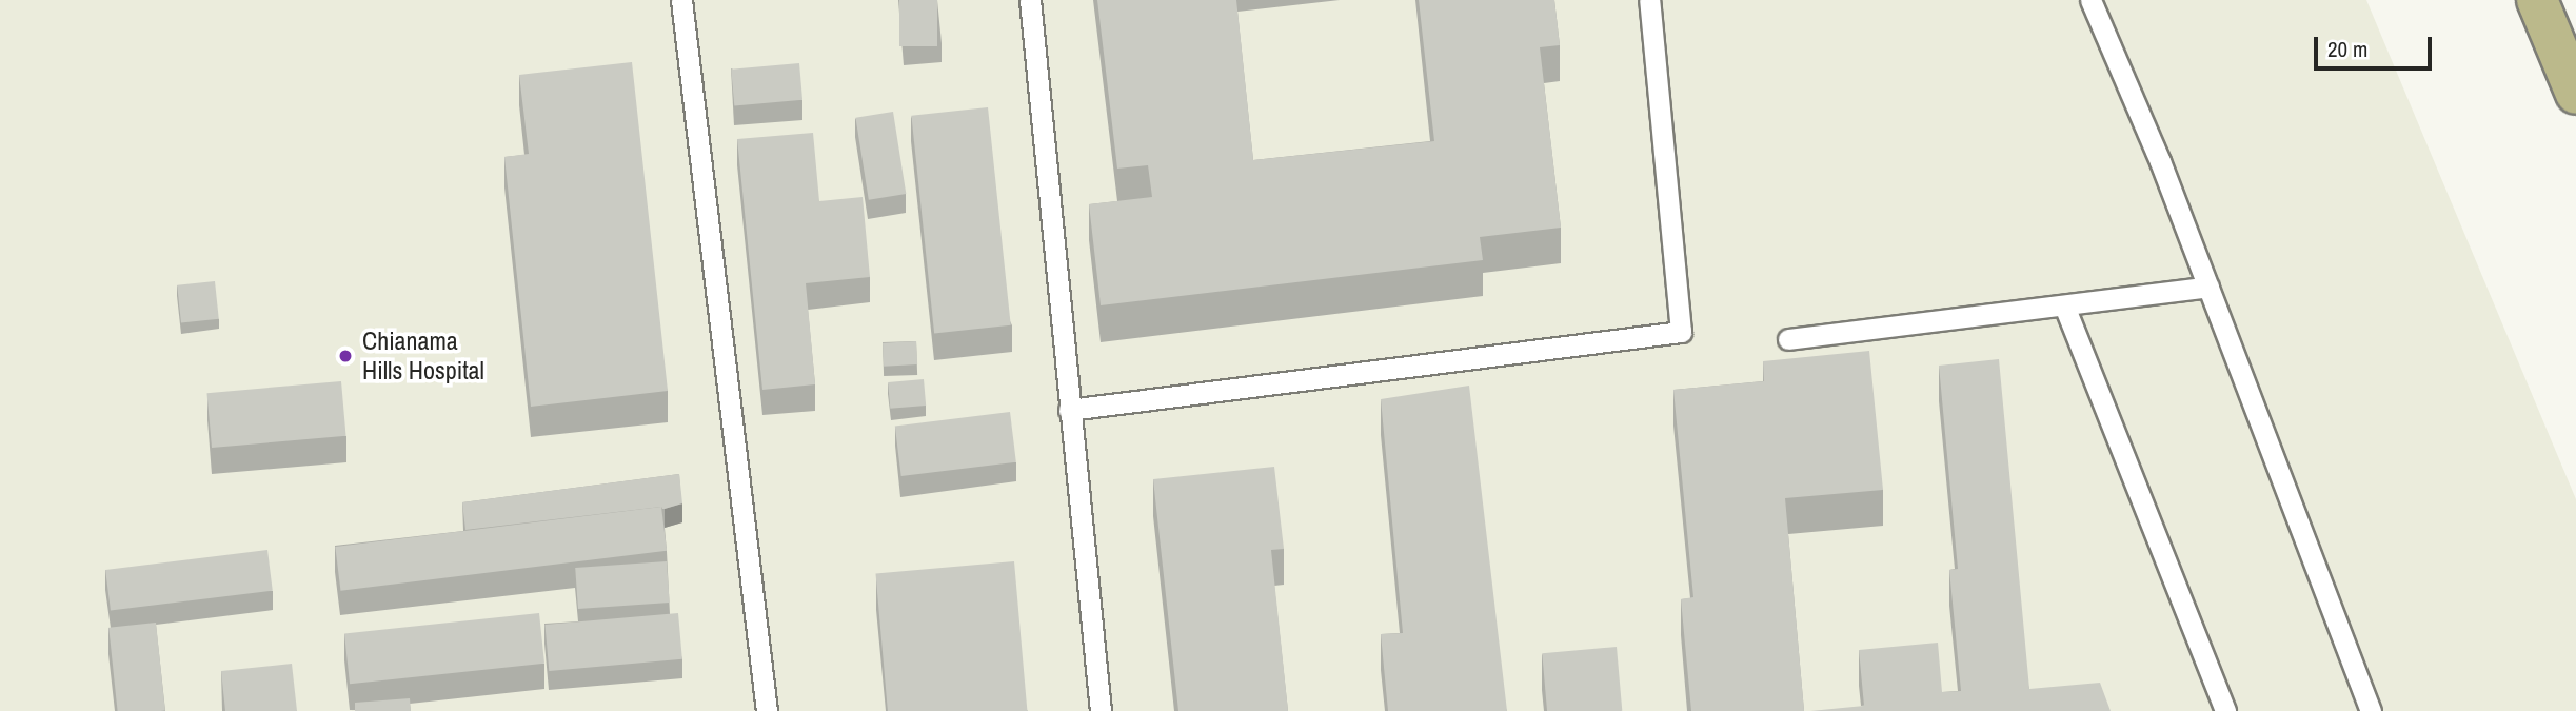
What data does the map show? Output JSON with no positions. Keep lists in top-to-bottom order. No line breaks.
{"places":["Chianama Hills Hospital"],"scale_bar":"20 m"}
